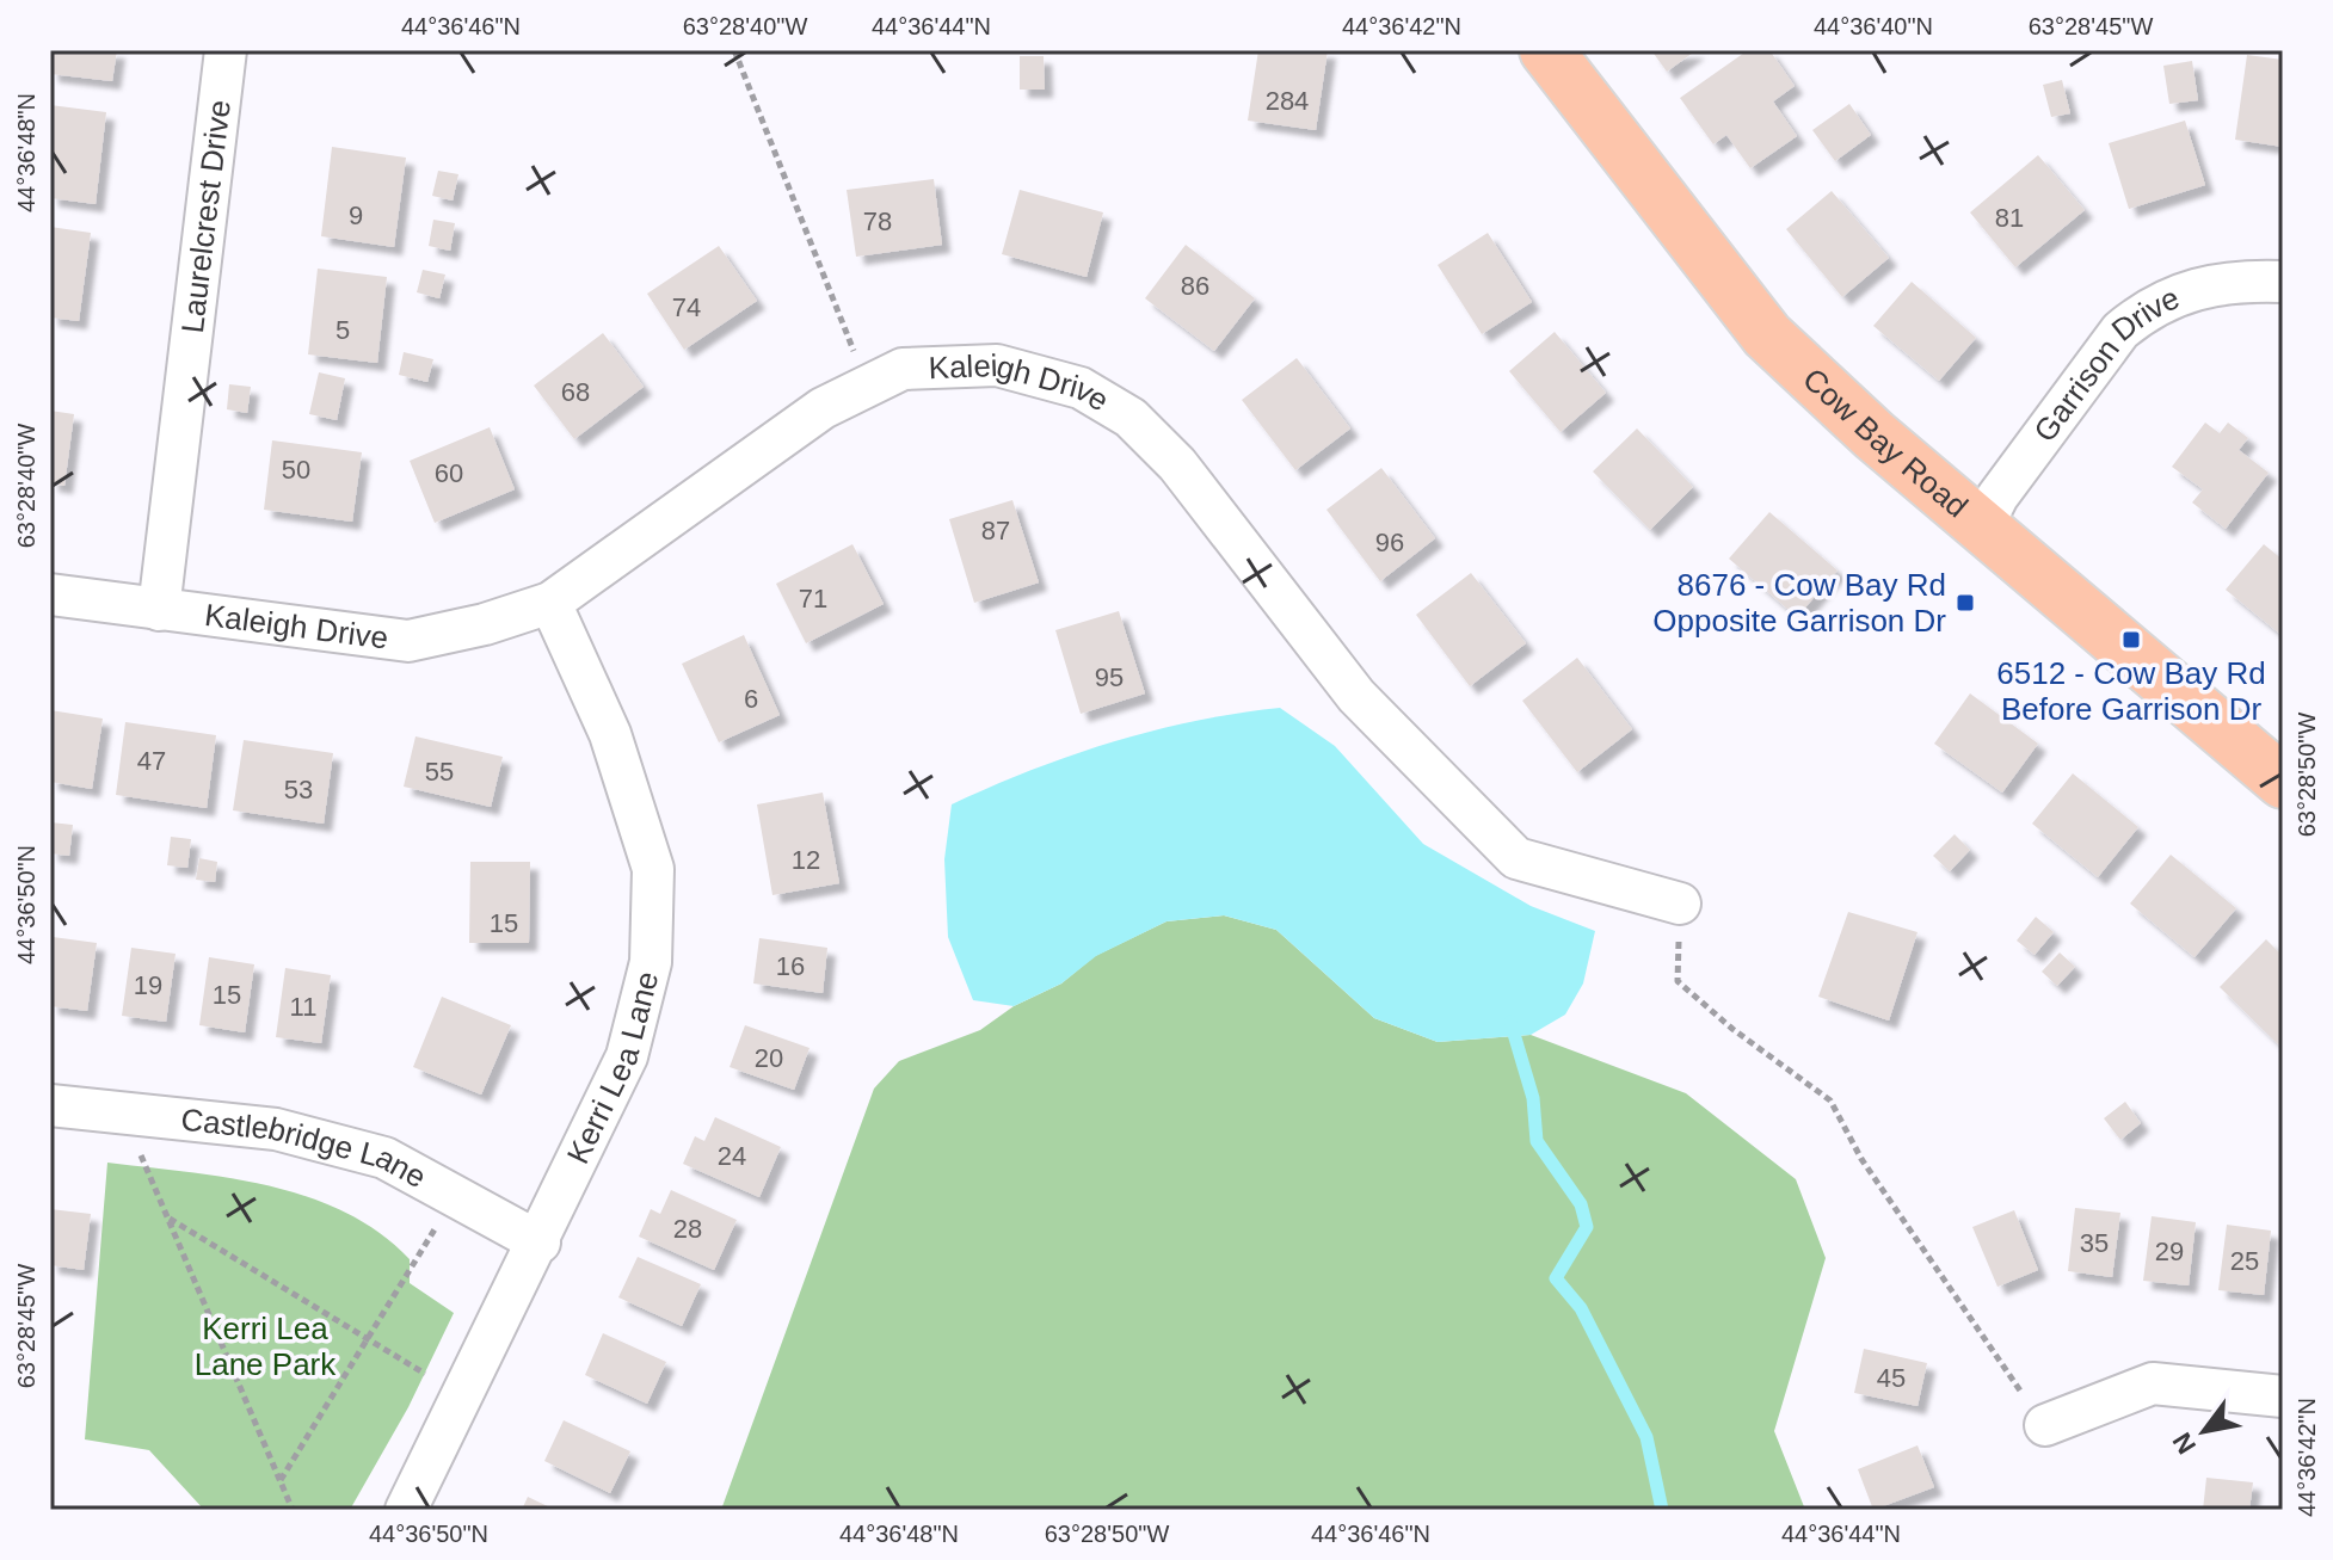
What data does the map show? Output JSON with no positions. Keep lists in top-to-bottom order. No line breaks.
{"streets":{"main road":["Cow Bay Road"],"street":["Laurelcrest Drive","Garrison Drive","Kaleigh Drive","Kerri Lea Lane","Castlebridge Lane"]},"crossings":[["Laurelcrest Drive","Kaleigh Drive"],["Garrison Drive","Cow Bay Road"],["Kaleigh Drive","Kerri Lea Lane"],["Kerri Lea Lane","Castlebridge Lane"]],"parks":["Kerri Lea Lane Park"],"places":{"transit":["8676 - Cow Bay Rd Opposite Garrison Dr","6512 - Cow Bay Rd Before Garrison Dr"]},"house_numbers":["284","9","81","78","86","74","5","68","50","60","87","96","71","95","6","47","55","53","12","15","16","19","15","11","20","24","28","35","29","25","45"],"north":"bottom left","coordinates":["44°36'46\"N","63°28'40\"W","44°36'44\"N","44°36'42\"N","44°36'40\"N","63°28'45\"W","44°36'48\"N","63°28'50\"W","44°36'50\"N"]}
